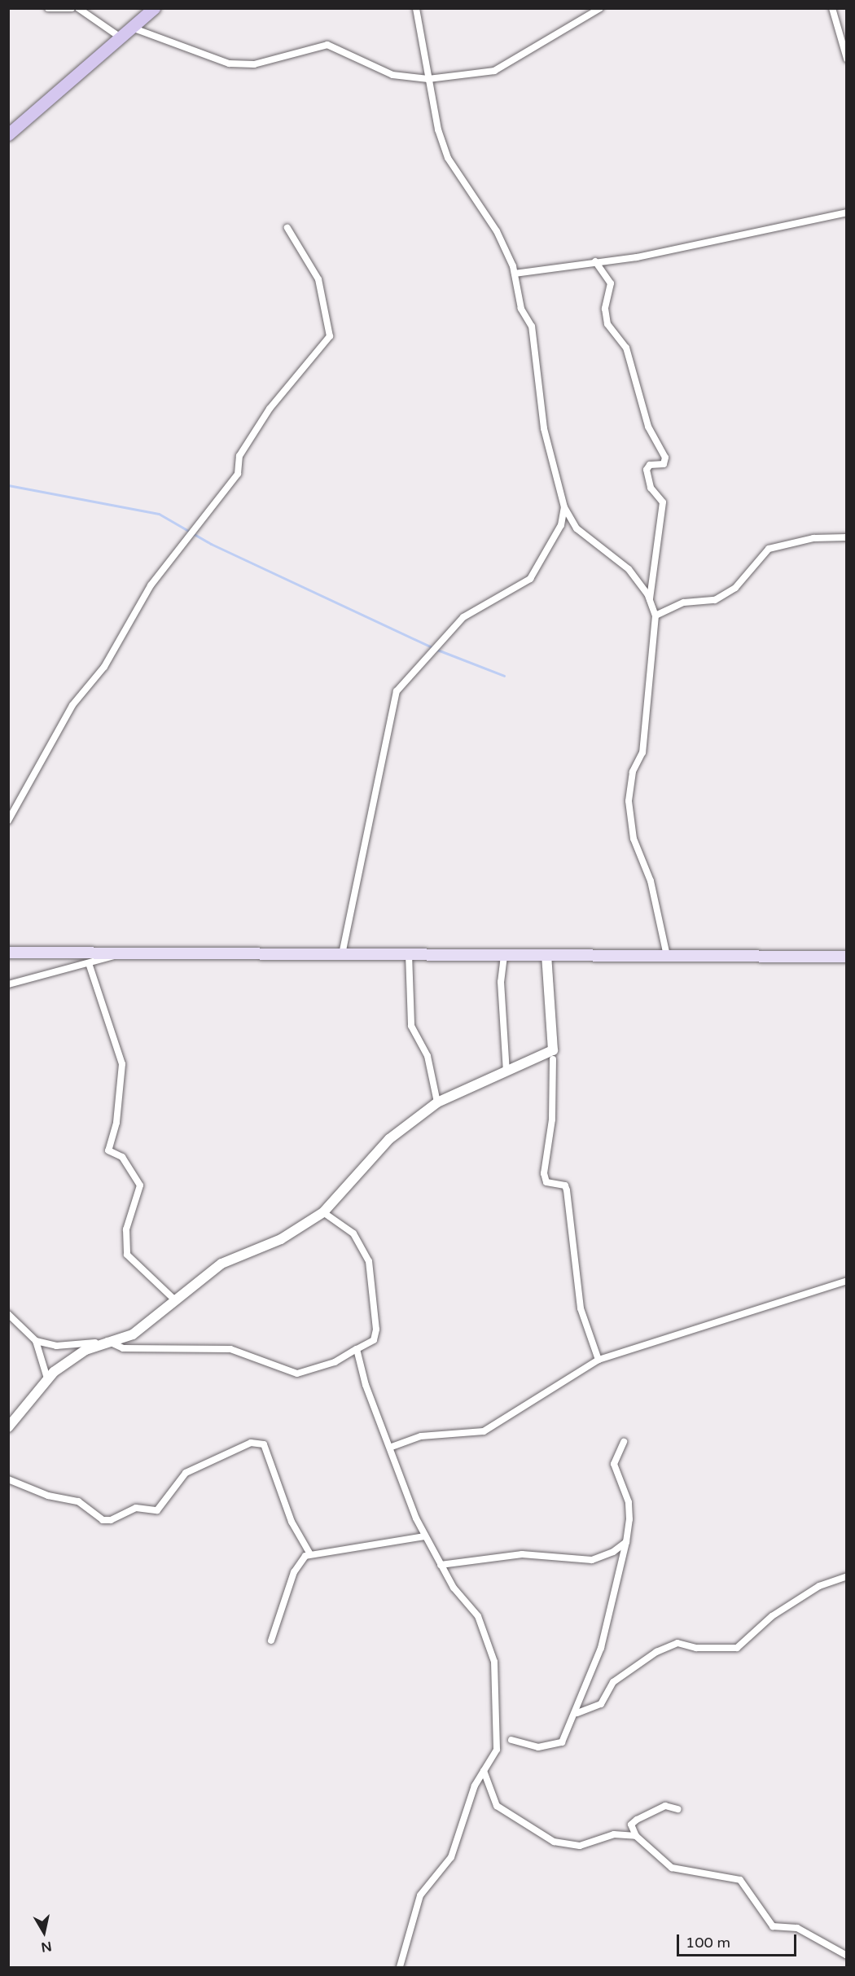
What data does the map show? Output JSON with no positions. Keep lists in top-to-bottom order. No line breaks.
{"scale_bar":"100 m","north":"bottom"}
